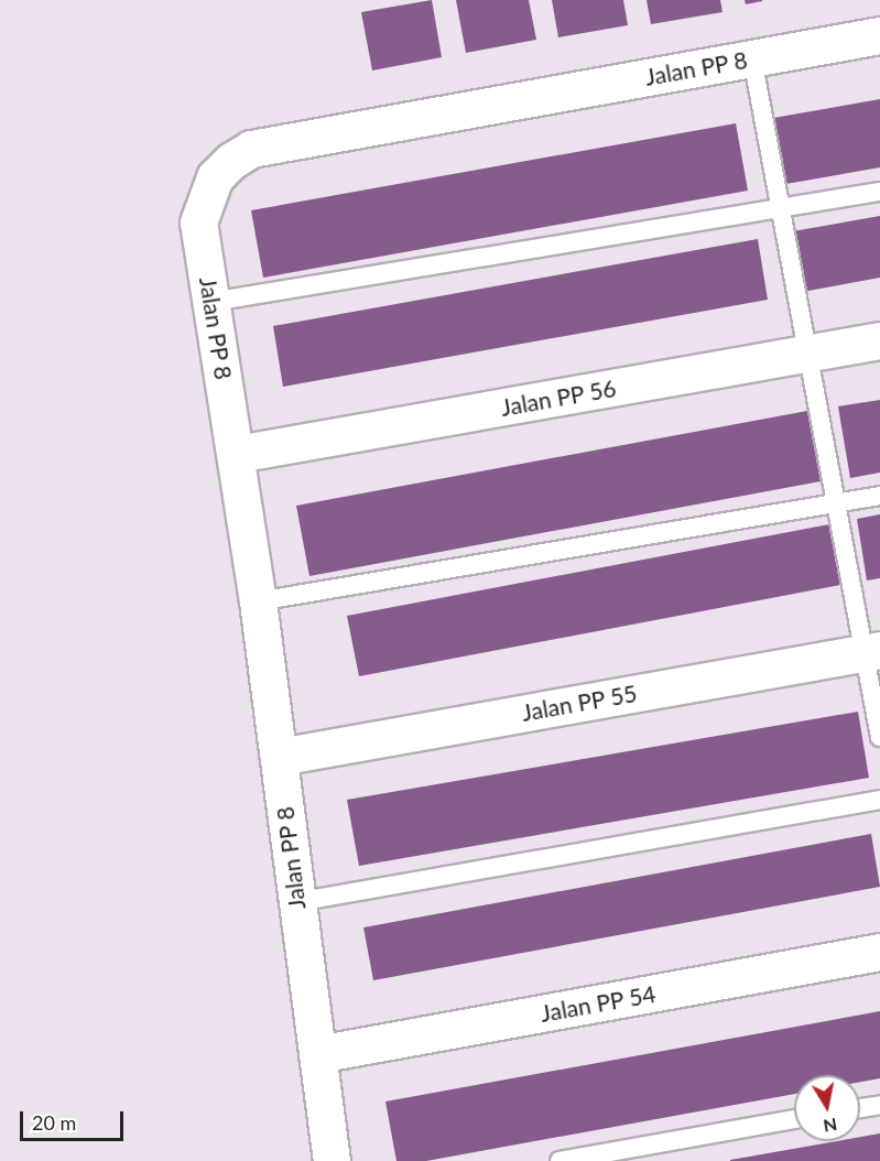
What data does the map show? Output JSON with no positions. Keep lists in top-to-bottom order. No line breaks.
{"streets":{"street":["Jalan PP 8","Jalan PP 56","Jalan PP 55","Jalan PP 54"]},"crossings":[["Jalan PP 8","Jalan PP 56"],["Jalan PP 8","Jalan PP 55"],["Jalan PP 8","Jalan PP 54"]],"scale_bar":"20 m","north":"bottom"}
